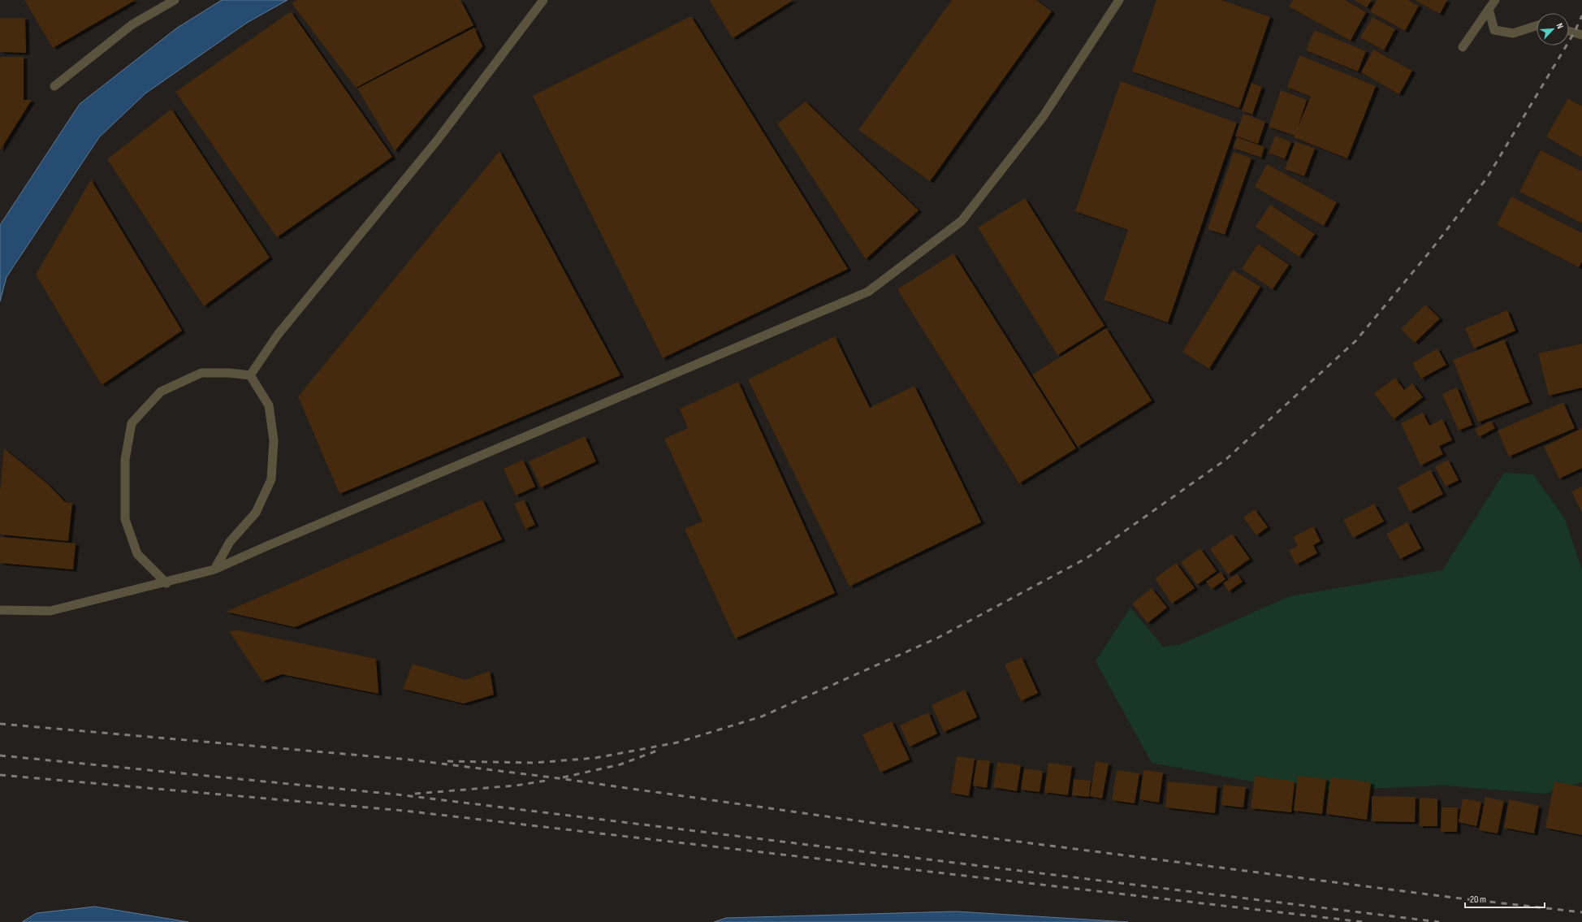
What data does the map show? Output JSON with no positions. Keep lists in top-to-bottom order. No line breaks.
{"scale_bar":"20 m","north":"top right"}
